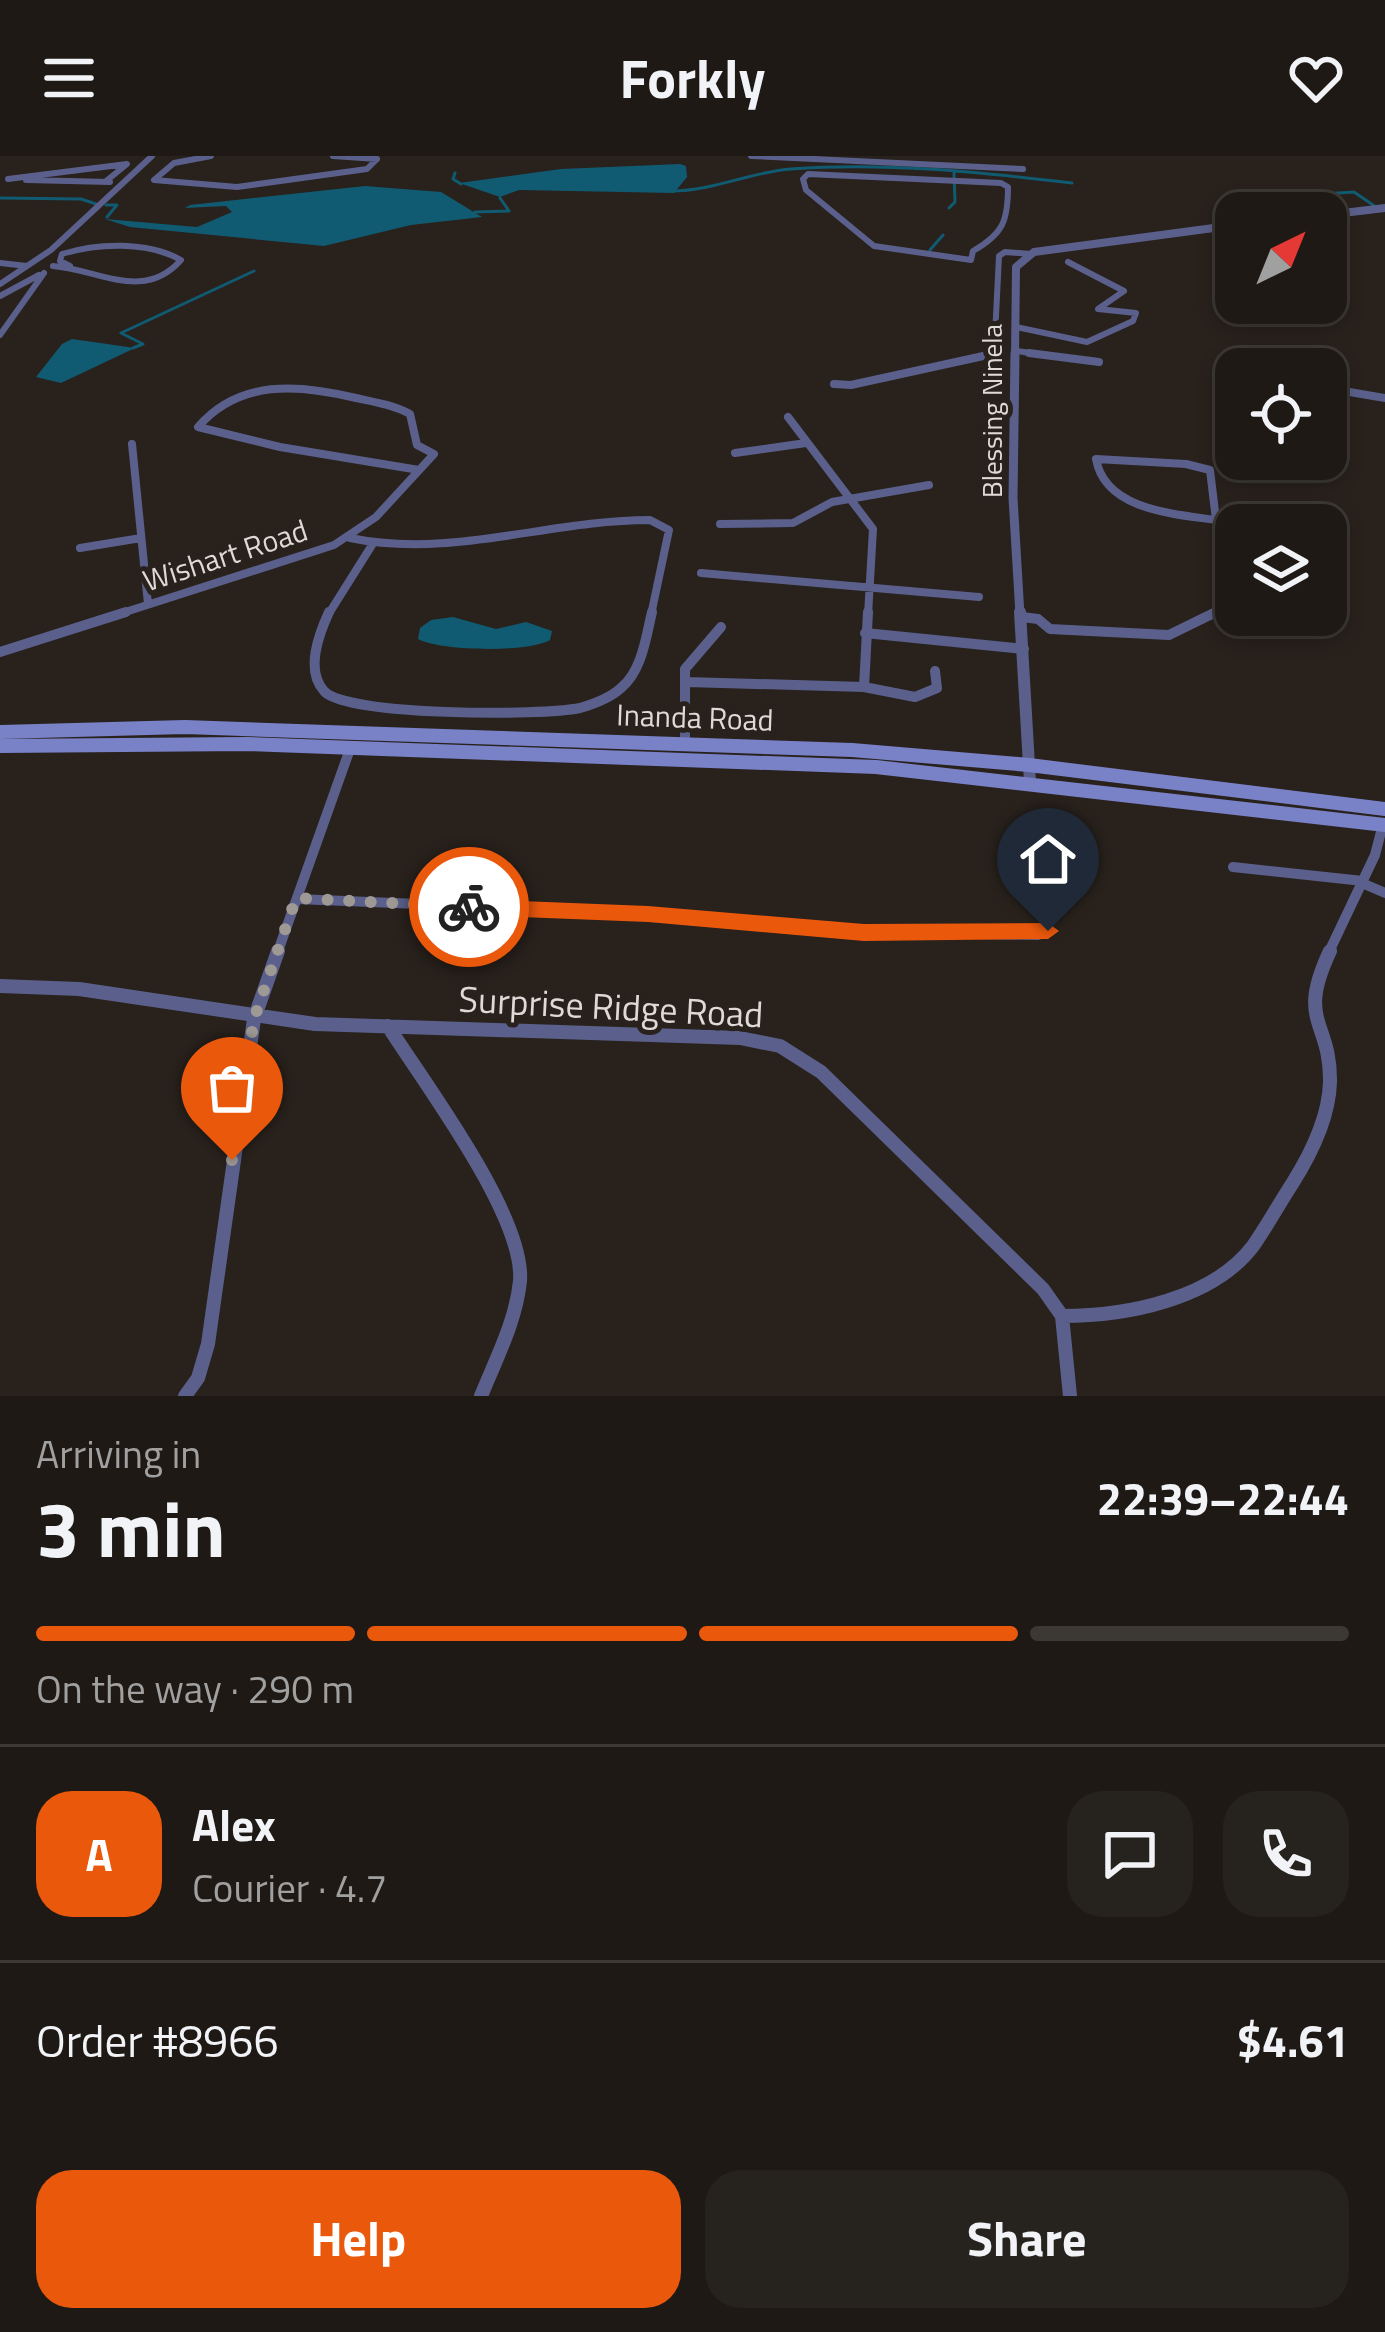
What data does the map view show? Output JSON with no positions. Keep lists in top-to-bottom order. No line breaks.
{"streets":{"main road":["Inanda Road"],"street":["Blessing Ninela","Wishart Road","Surprise Ridge Road"]},"crossings":[["Blessing Ninela","Inanda Road"]],"north":"top right","page":{"header":"Forkly","heading":["3 min","Arriving in","22:39–22:44"],"panel":["Alex","Courier · 4.7","Order #8966","$4.61"],"bar":"On the way · 290 m","round":"A","buttons":["Help","Share"]}}
